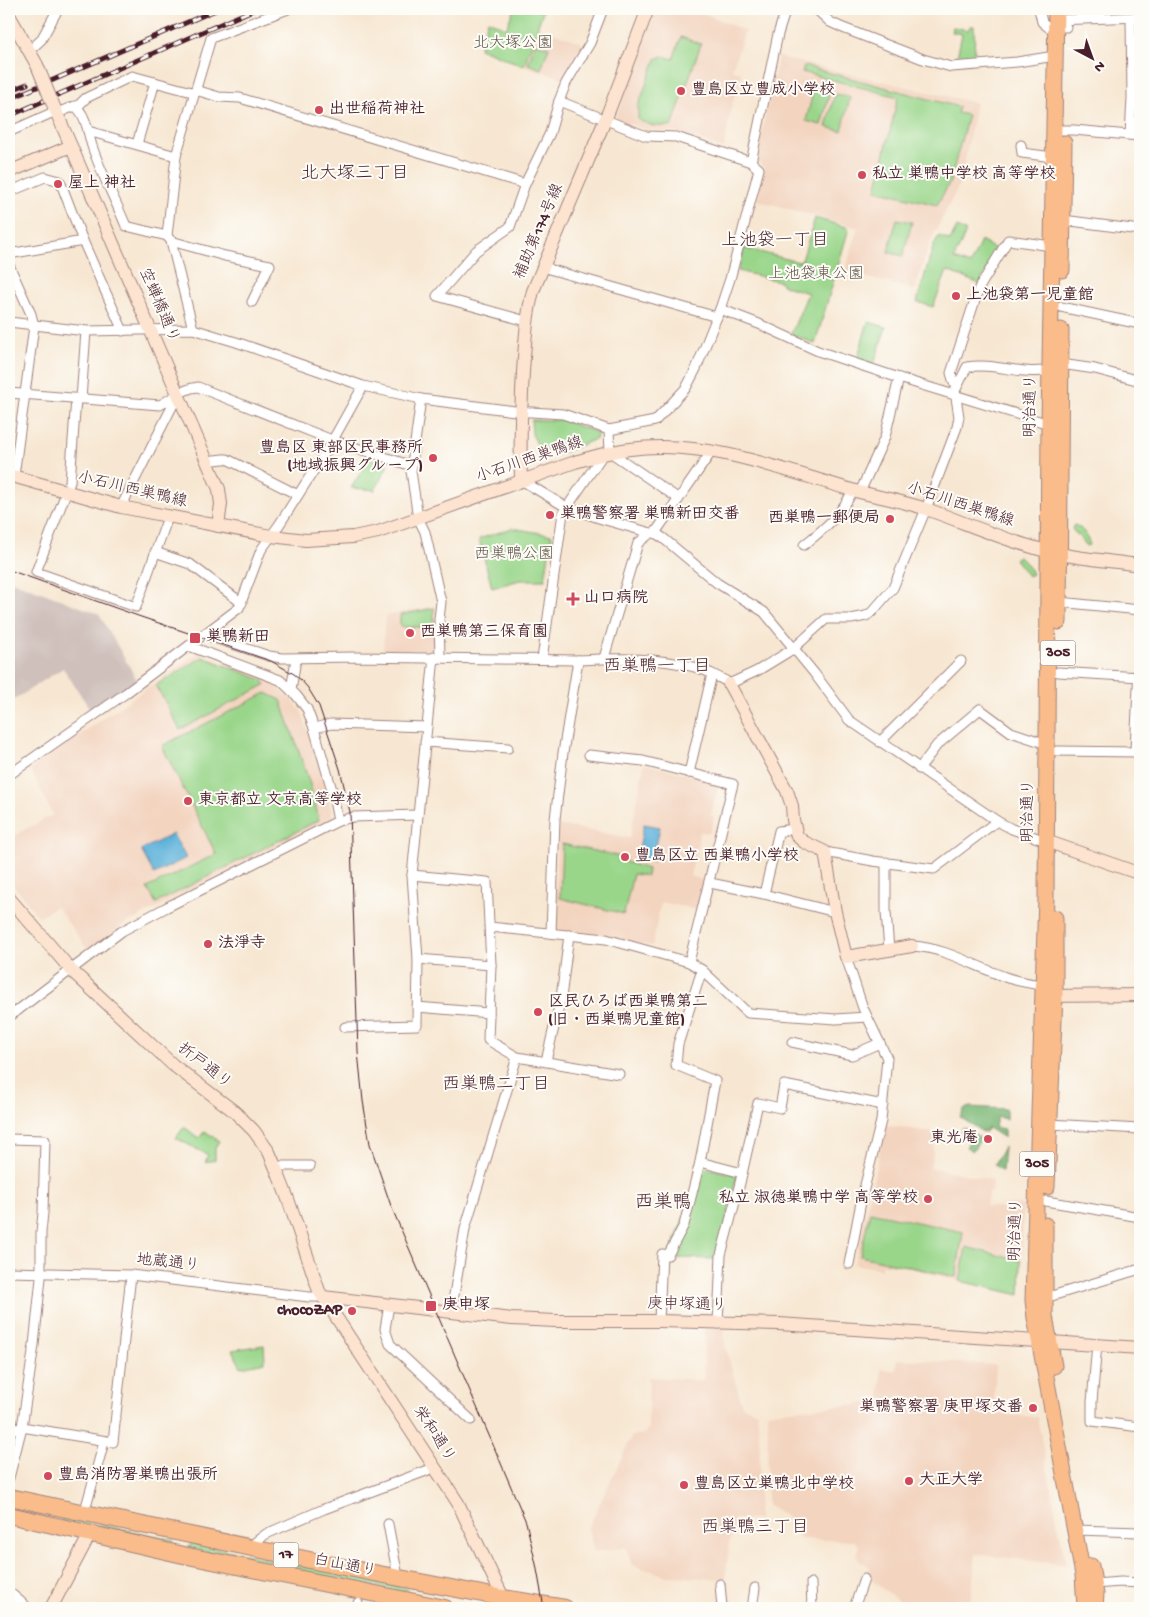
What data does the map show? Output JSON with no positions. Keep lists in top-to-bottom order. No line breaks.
{"streets":{"highway":["17","白山通り"],"main road":["明治通り","305"],"street":["補助第174号線","空蝉橋通り","小石川西巣鴨線","折戸通り","地蔵通り","庚申塚通り","栄和通り"]},"crossings":[["補助第174号線","小石川西巣鴨線"],["空蝉橋通り","小石川西巣鴨線"],["明治通り","小石川西巣鴨線"],["明治通り","庚申塚通り"],["折戸通り","地蔵通り"],["折戸通り","庚申塚通り"],["折戸通り","栄和通り"],["地蔵通り","庚申塚通り"],["地蔵通り","栄和通り"],["庚申塚通り","栄和通り"],["栄和通り","白山通り"]],"districts":["北大塚三丁目","上池袋一丁目","西巣鴨一丁目","西巣鴨二丁目","西巣鴨","西巣鴨三丁目"],"parks":["北大塚公園","上池袋東公園","西巣鴨公園"],"places":{"other":["豊島区立豊成小学校","出世稲荷神社","私立 巣鴨中学校 高等学校","屋上 神社","上池袋第一児童館","豊島区 東部区民事務所 (地域振興グループ)","巣鴨警察署 巣鴨新田交番","西巣鴨一郵便局","西巣鴨第三保育園","東京都立 文京高等学校","豊島区立 西巣鴨小学校","法淨寺","区民ひろば西巣鴨第二 (旧・西巣鴨児童館)","東光庵","私立 淑徳巣鴨中学 高等学校","chocoZAP","巣鴨警察署 庚甲塚交番","豊島消防署巣鴨出張所","大正大学","豊島区立巣鴨北中学校"],"health":["山口病院"],"transit":["巣鴨新田","庚申塚"]},"north":"bottom right"}
